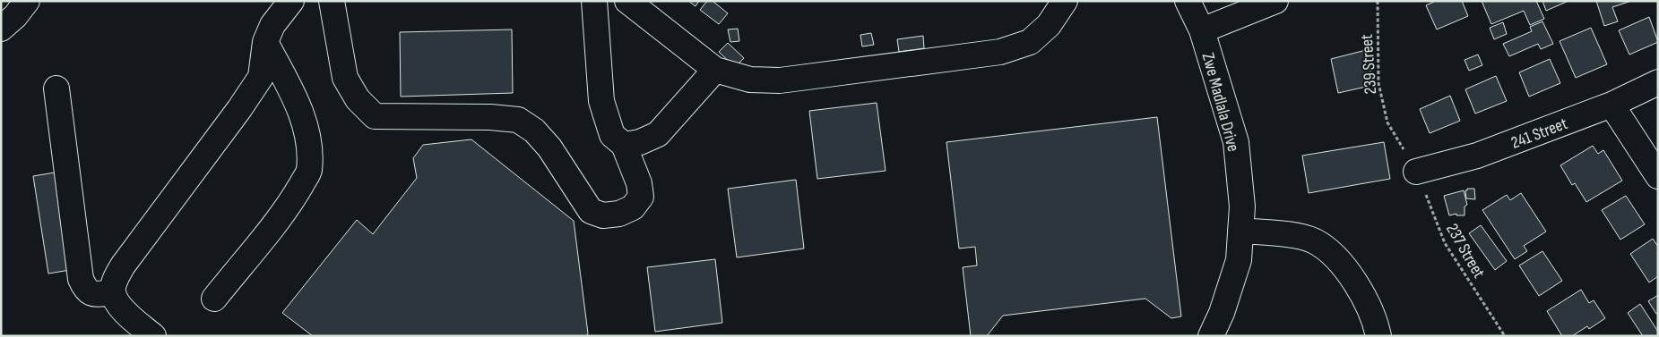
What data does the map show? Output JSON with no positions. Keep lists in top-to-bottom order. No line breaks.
{"streets":{"street":["Zwe Madlala Drive","241 Street"],"path":["239 Street","237 Street"]},"crossings":[["239 Street","241 Street"],["239 Street","237 Street"],["241 Street","237 Street"]]}
